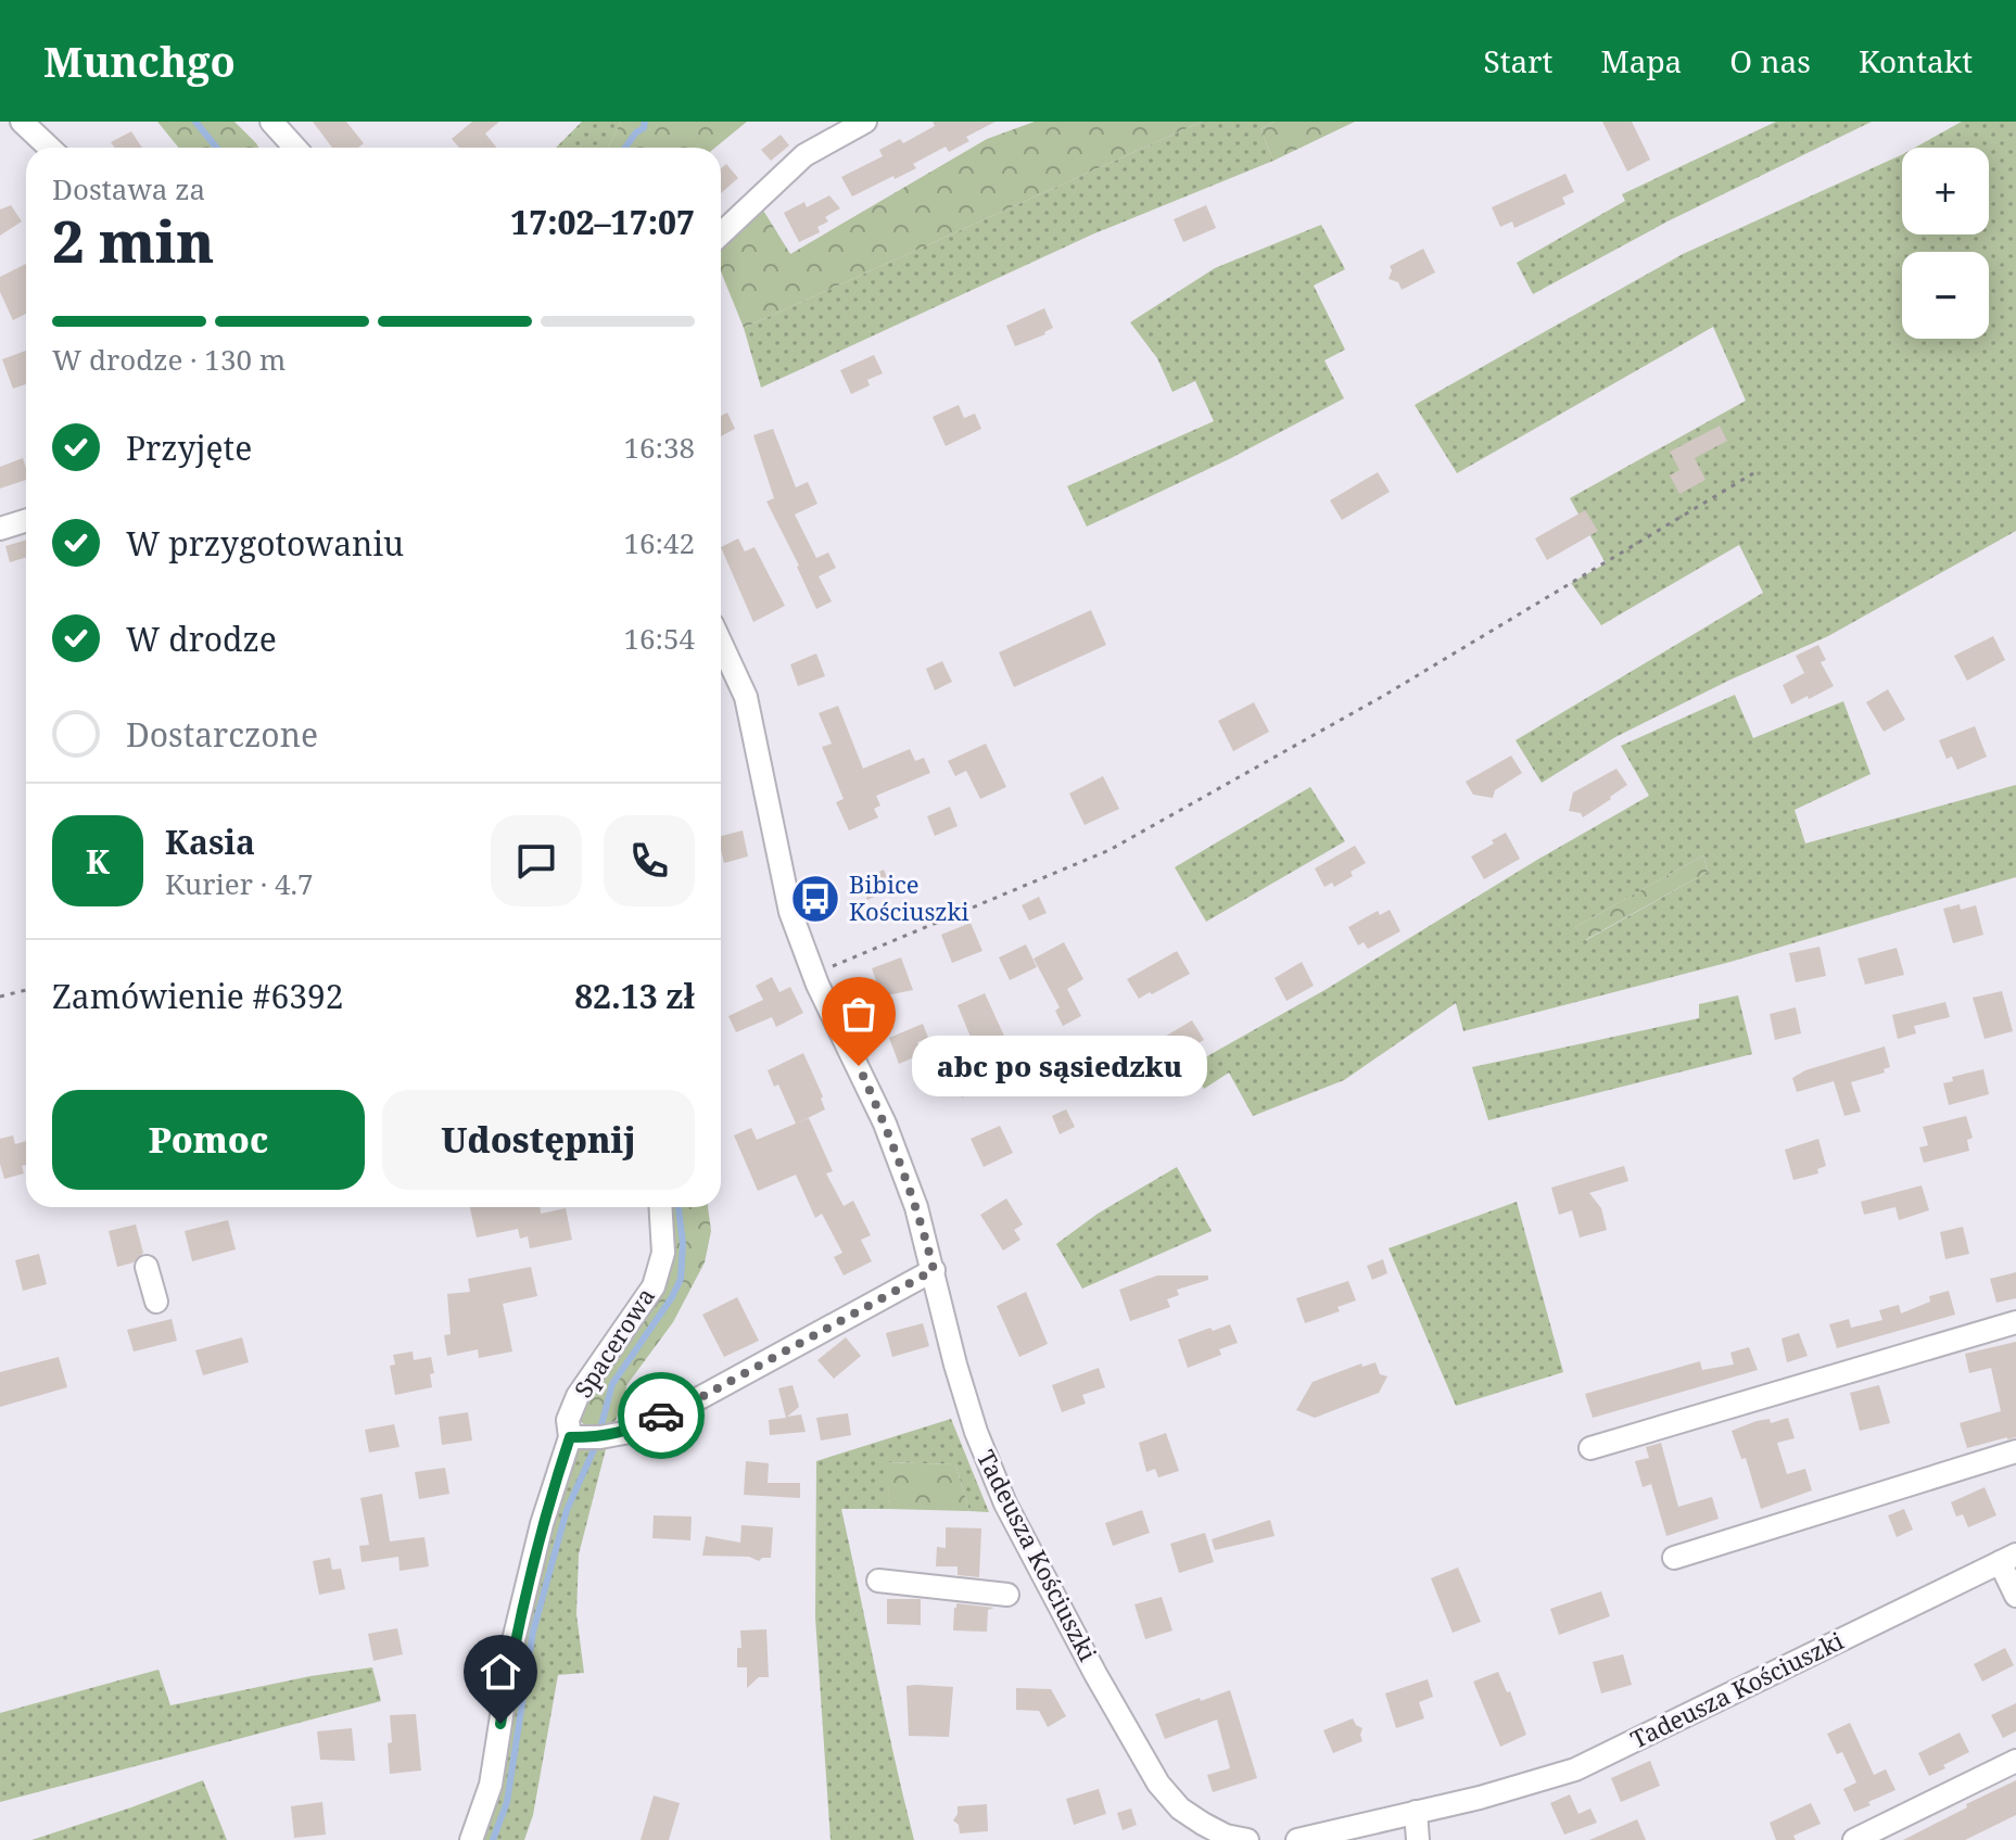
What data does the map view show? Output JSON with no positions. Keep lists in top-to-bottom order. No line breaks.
{"streets":{"street":["Spacerowa","Tadeusza Kościuszki"]},"places":{"bus stop":["Bibice Kościuszki"],"other":["abc po sąsiedzku"]},"page":{"header":"Munchgo","nav":["Start","Mapa","O nas","Kontakt"],"map_buttons":["+","−"],"heading":["2 min","Dostawa za","17:02–17:07"],"panel":["Kasia","Kurier · 4.7","Zamówienie #6392","82.13 zł"],"bar":"W drodze · 130 m","list":[["Przyjęte","16:38"],["W przygotowaniu","16:42"],["W drodze","16:54"],"Dostarczone"],"round":"K","bubble":"abc po sąsiedzku","buttons":["Pomoc","Udostępnij"]}}
